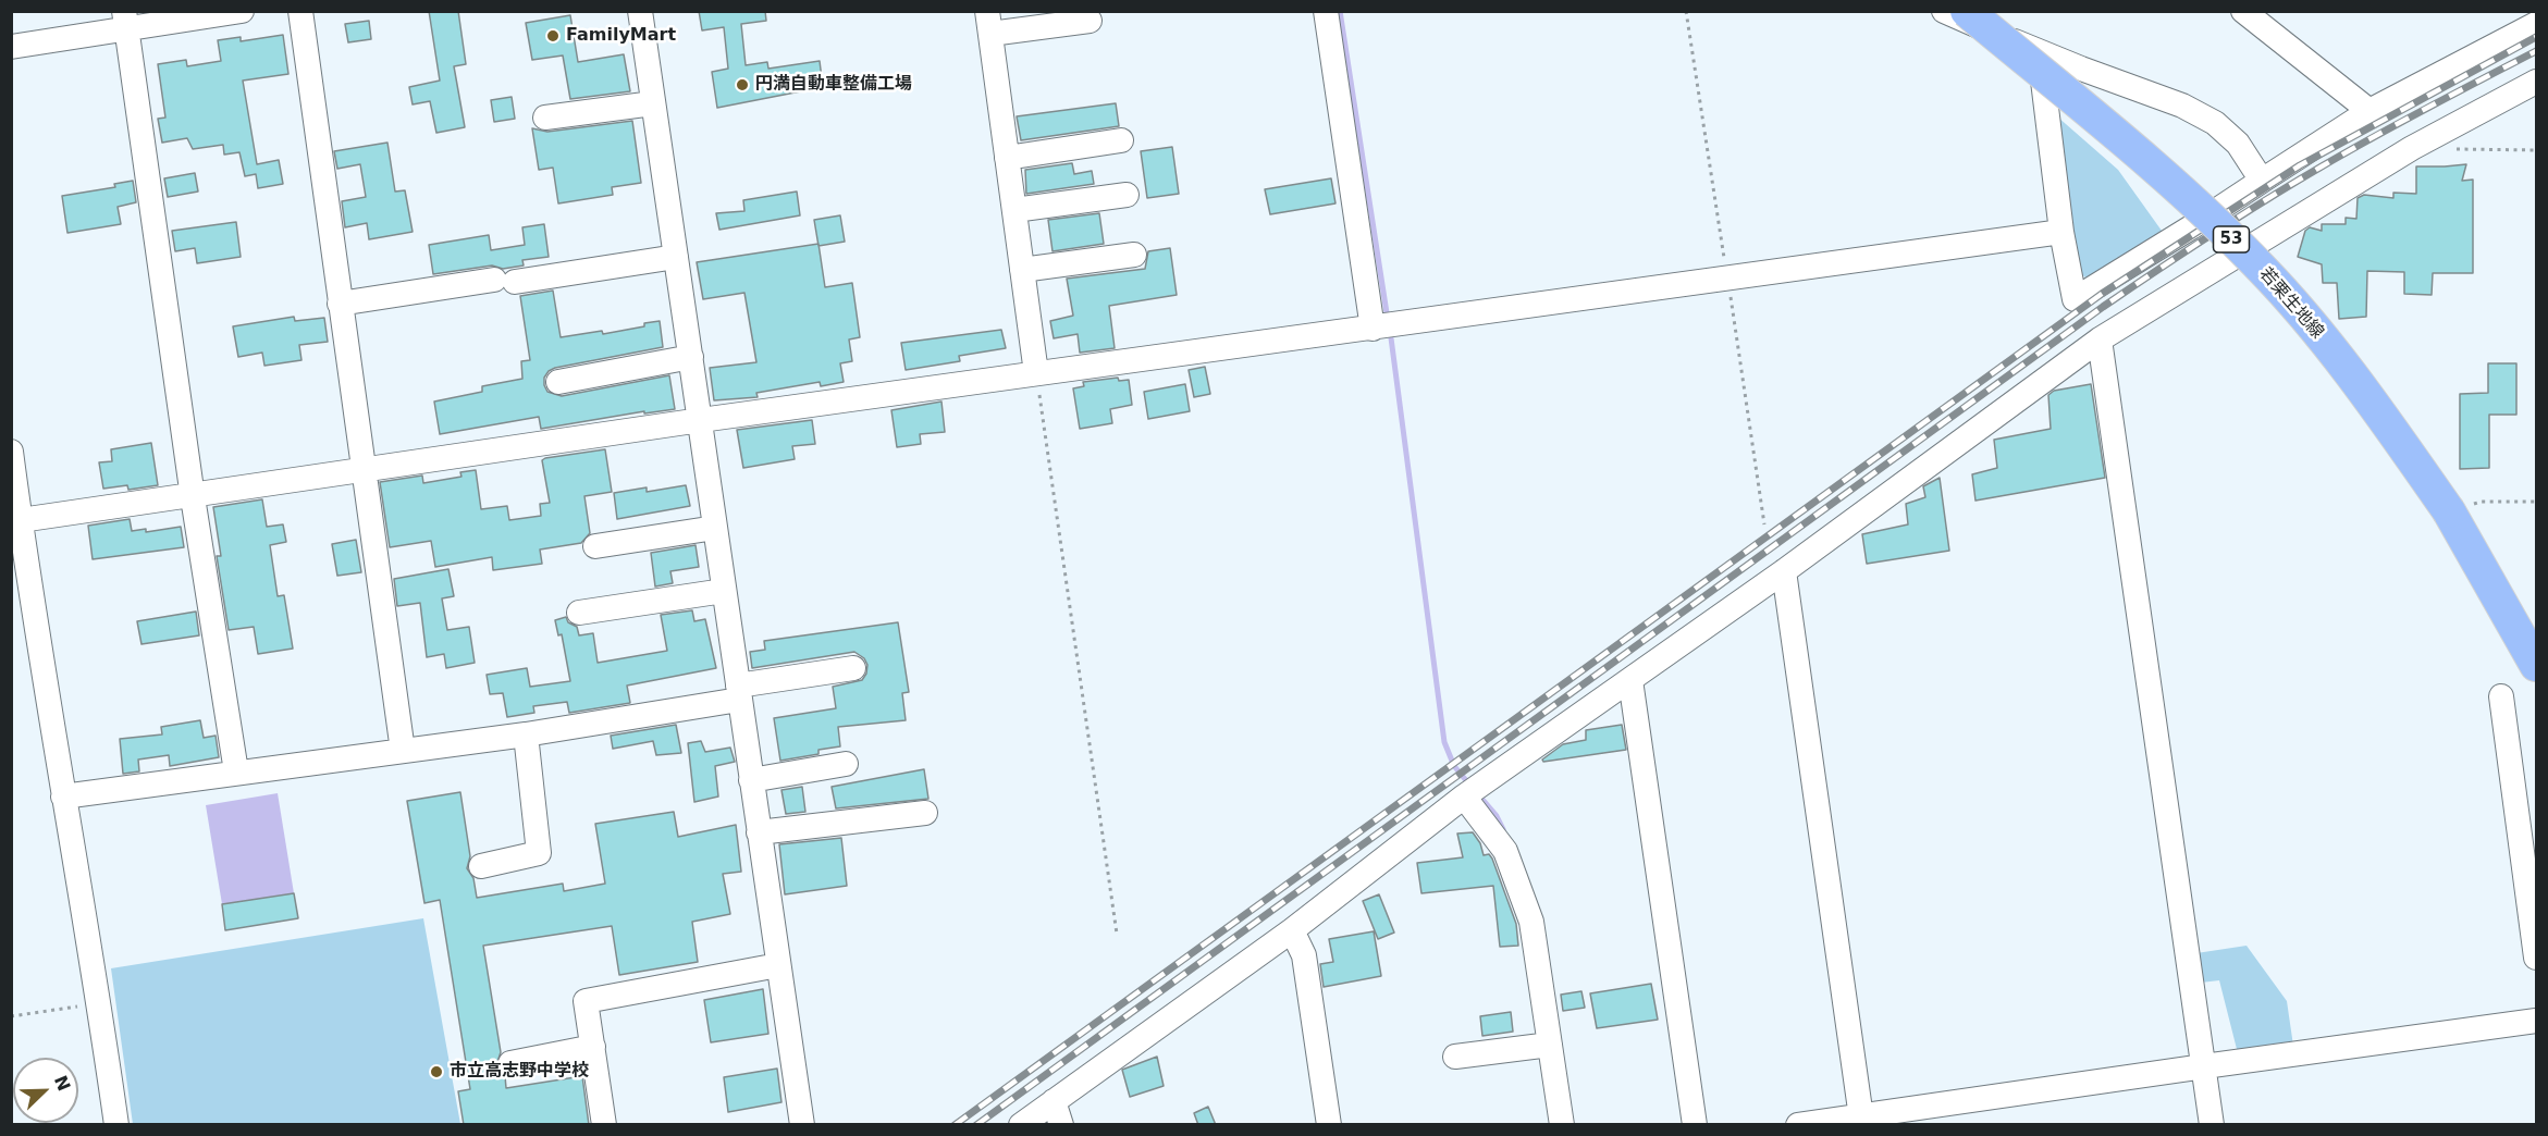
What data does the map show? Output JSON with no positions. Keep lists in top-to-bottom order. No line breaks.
{"streets":{"main road":["53","若栗生地線"]},"places":["FamilyMart","円満自動車整備工場","市立高志野中学校"],"north":"top right"}
